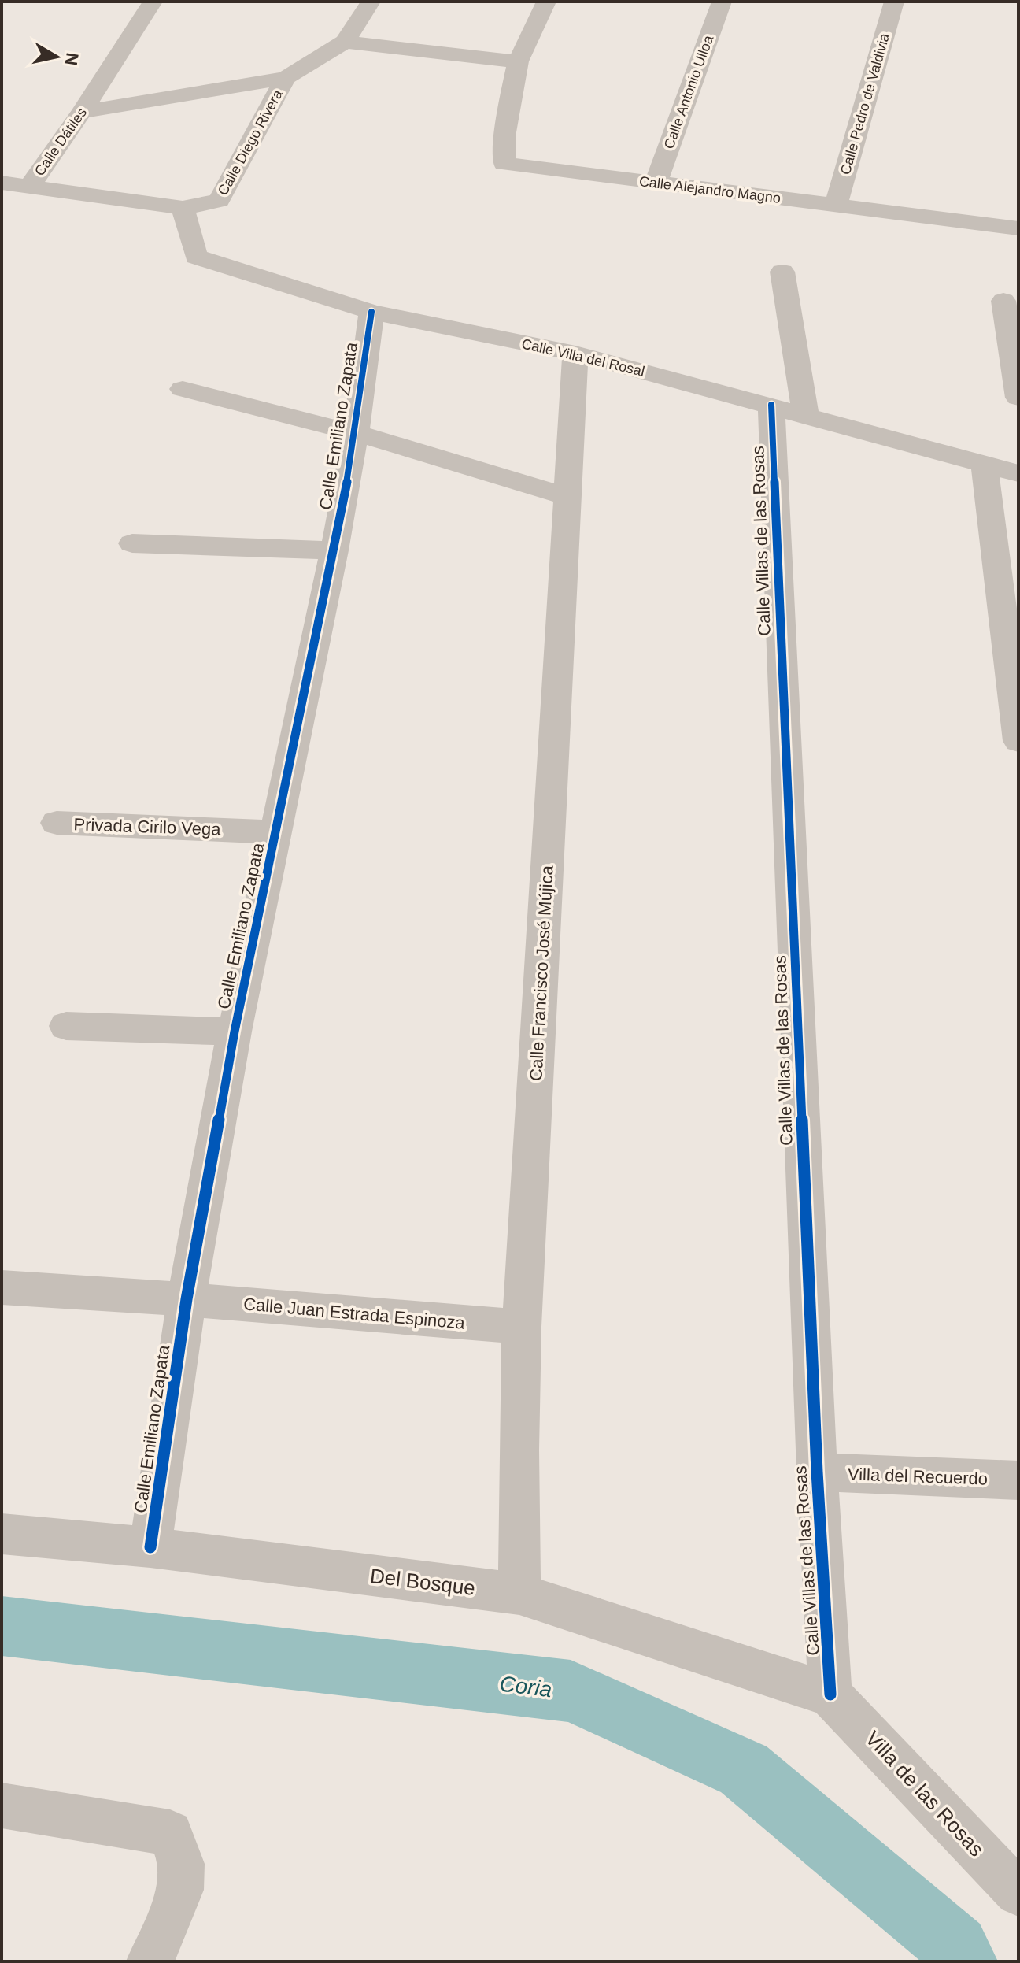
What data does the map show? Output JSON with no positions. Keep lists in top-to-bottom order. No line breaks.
{"streets":{"street":["Calle Antonio Ulloa","Calle Pedro de Valdivia","Calle Dátiles","Calle Diego Rivera","Calle Alejandro Magno","Calle Villa del Rosal","Calle Emiliano Zapata","Calle Villas de las Rosas","Privada Cirilo Vega","Calle Francisco José Mújica","Calle Juan Estrada Espinoza","Villa del Recuerdo","Del Bosque","Villa de las Rosas"]},"crossings":[["Calle Antonio Ulloa","Calle Alejandro Magno"],["Calle Pedro de Valdivia","Calle Alejandro Magno"],["Calle Diego Rivera","Calle Villa del Rosal"],["Calle Villa del Rosal","Calle Emiliano Zapata"],["Calle Villa del Rosal","Calle Villas de las Rosas"],["Calle Villa del Rosal","Calle Francisco José Mújica"],["Calle Emiliano Zapata","Privada Cirilo Vega"],["Calle Emiliano Zapata","Calle Juan Estrada Espinoza"],["Calle Emiliano Zapata","Del Bosque"],["Calle Villas de las Rosas","Villa del Recuerdo"],["Calle Villas de las Rosas","Del Bosque"],["Calle Villas de las Rosas","Villa de las Rosas"],["Calle Francisco José Mújica","Calle Juan Estrada Espinoza"],["Calle Francisco José Mújica","Del Bosque"],["Del Bosque","Villa de las Rosas"]],"water":["Coria"],"north":"right"}
